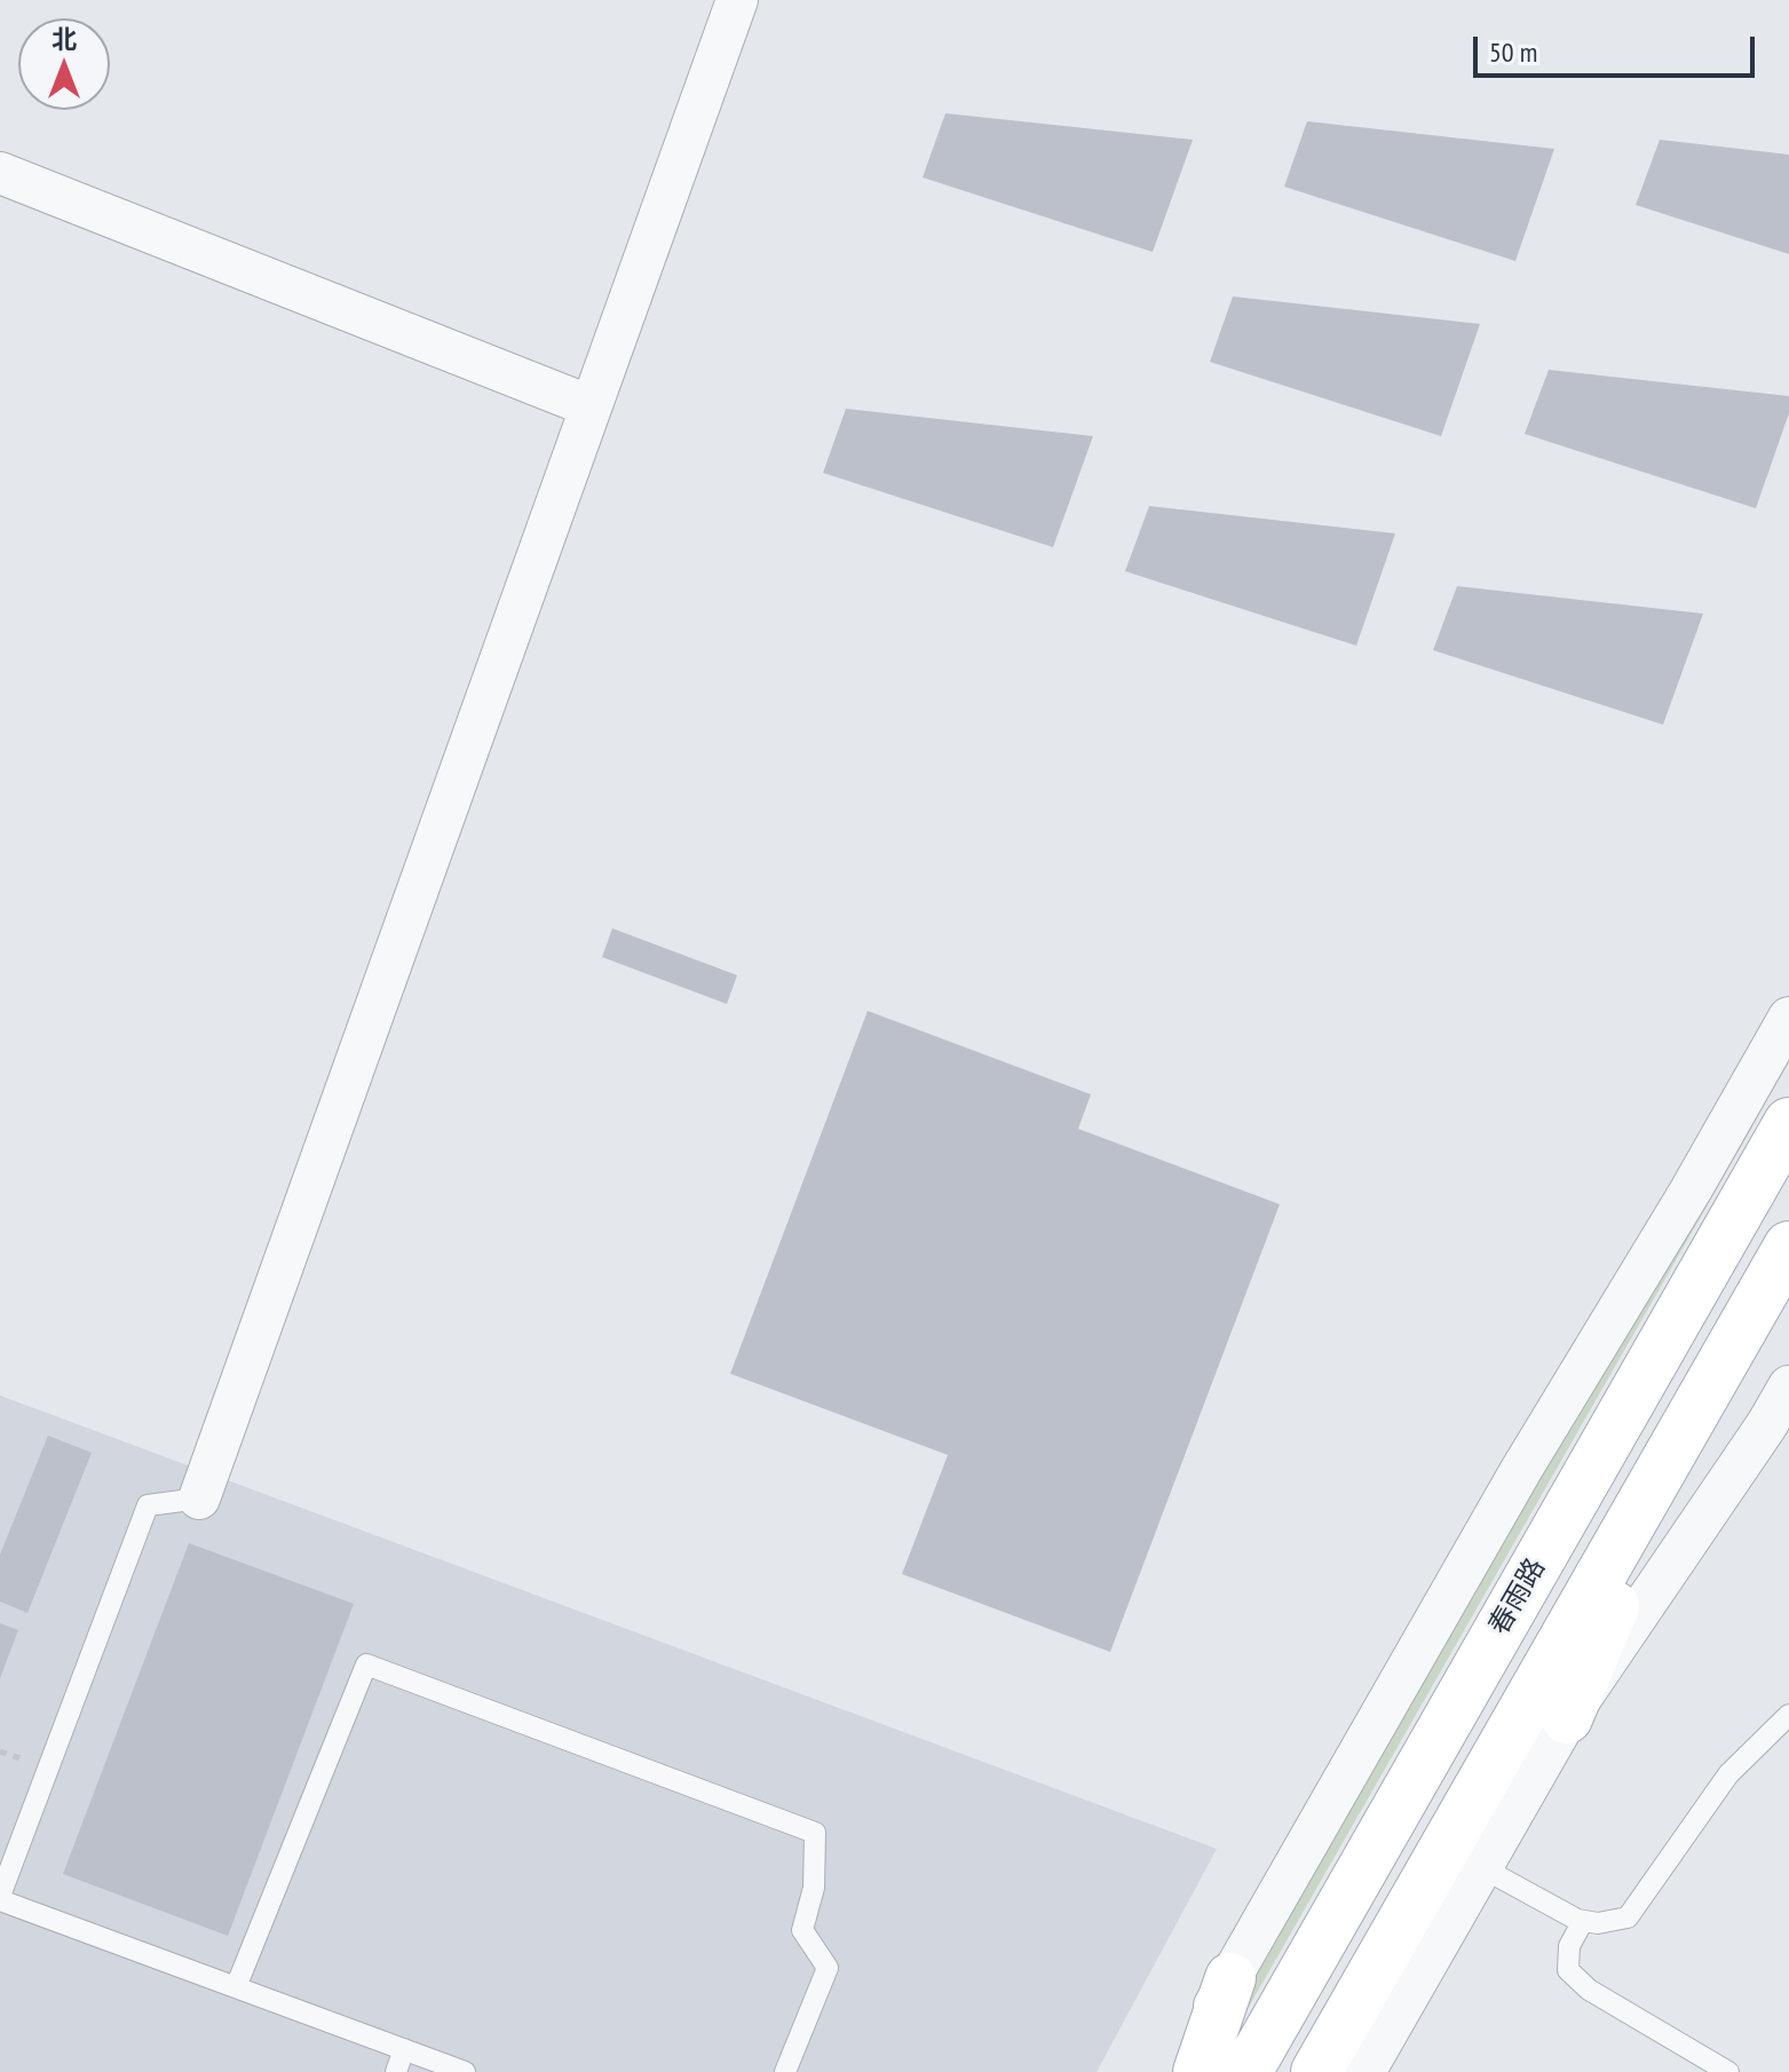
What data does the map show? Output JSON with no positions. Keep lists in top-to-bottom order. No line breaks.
{"streets":{"main road":["春雨路"]},"scale_bar":"50 m","north":"top"}
